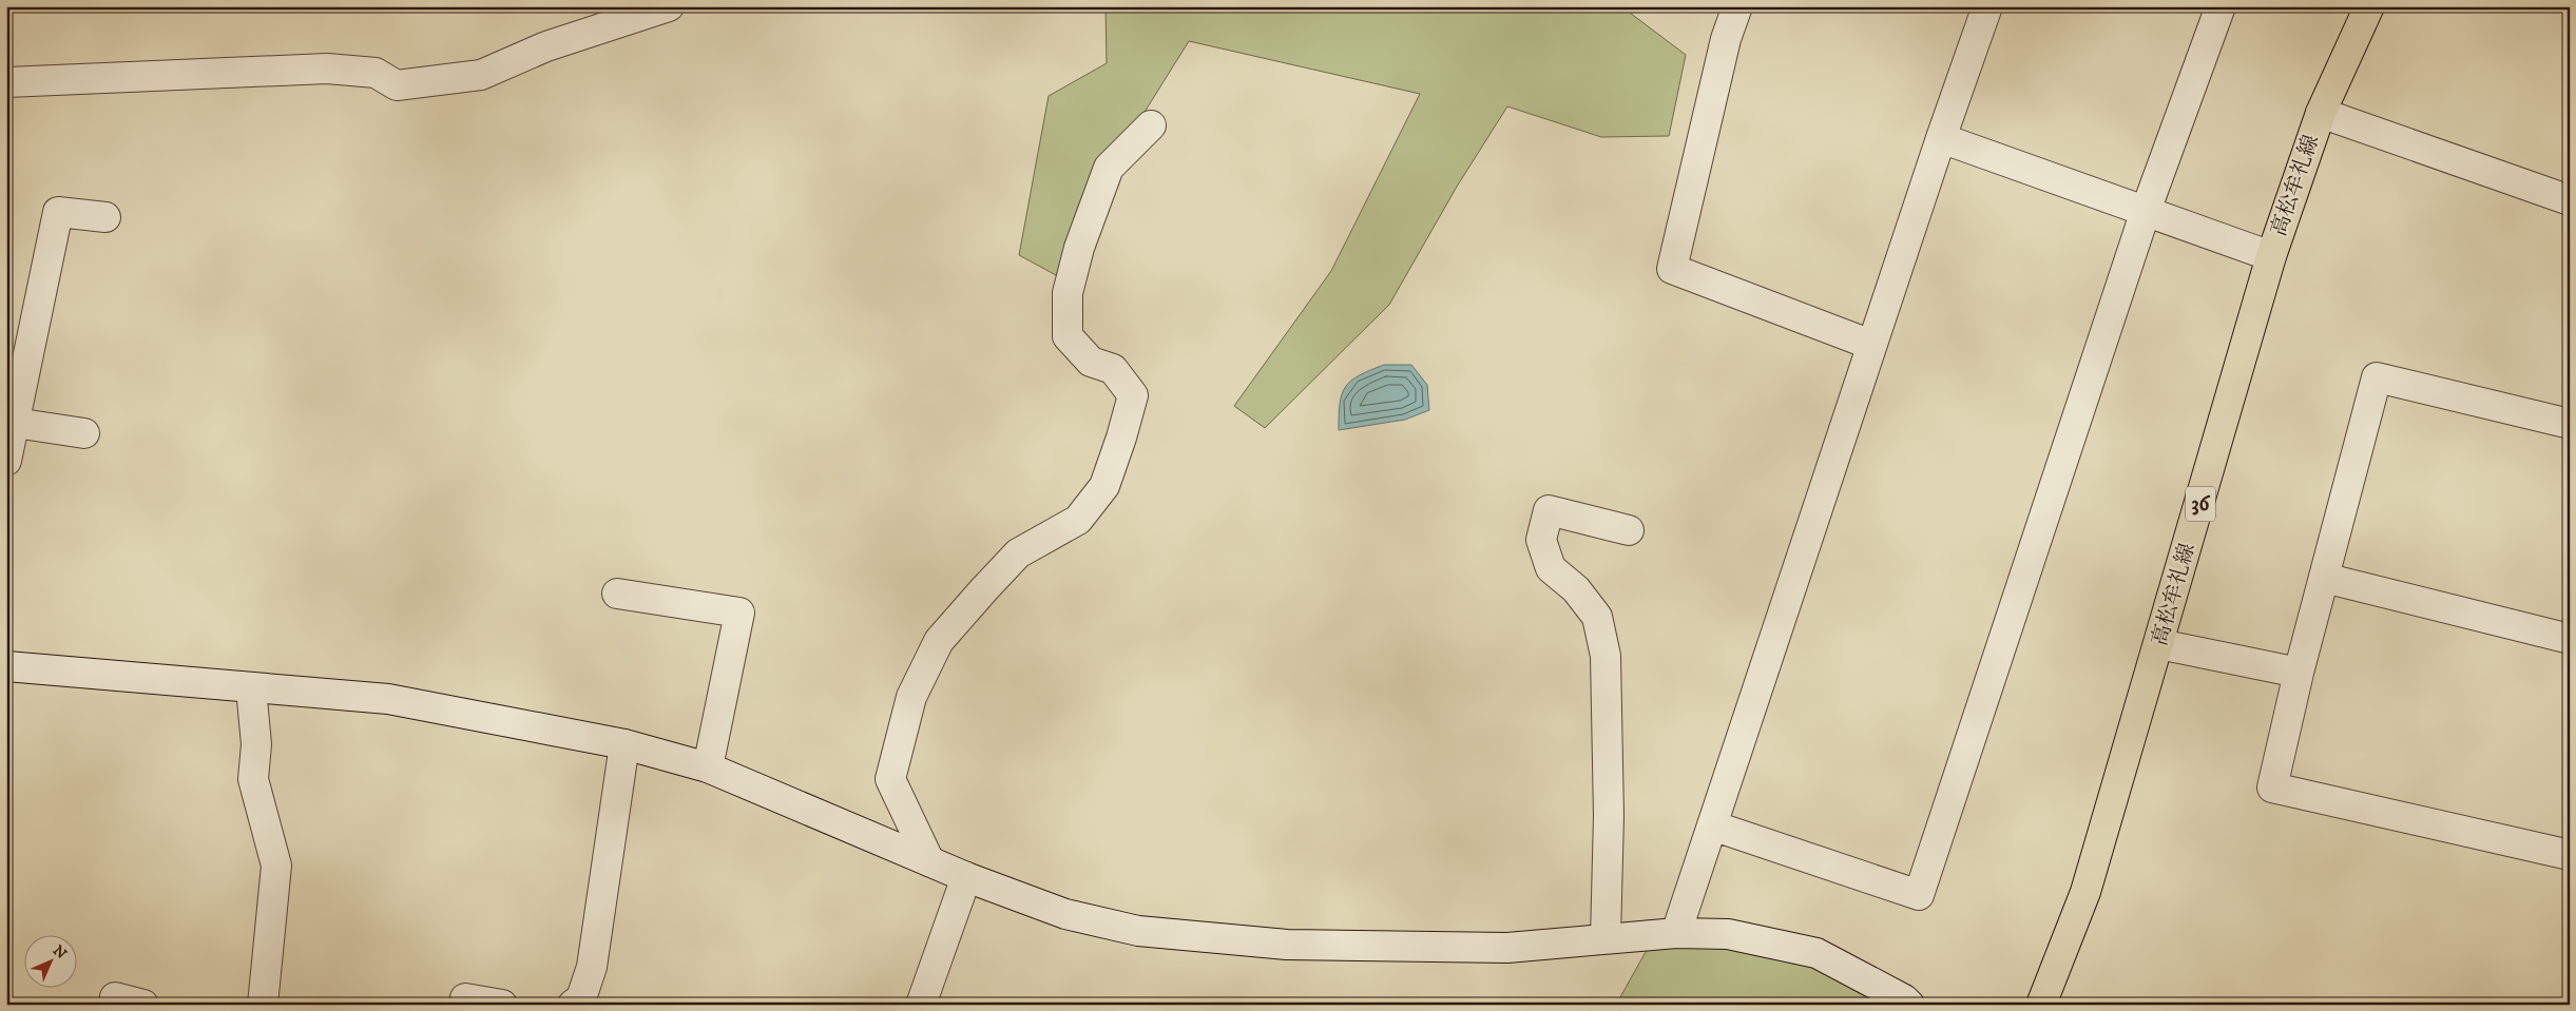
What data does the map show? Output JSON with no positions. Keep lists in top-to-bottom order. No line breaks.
{"streets":{"main road":["高松牟礼線","36"]},"north":"top right"}
